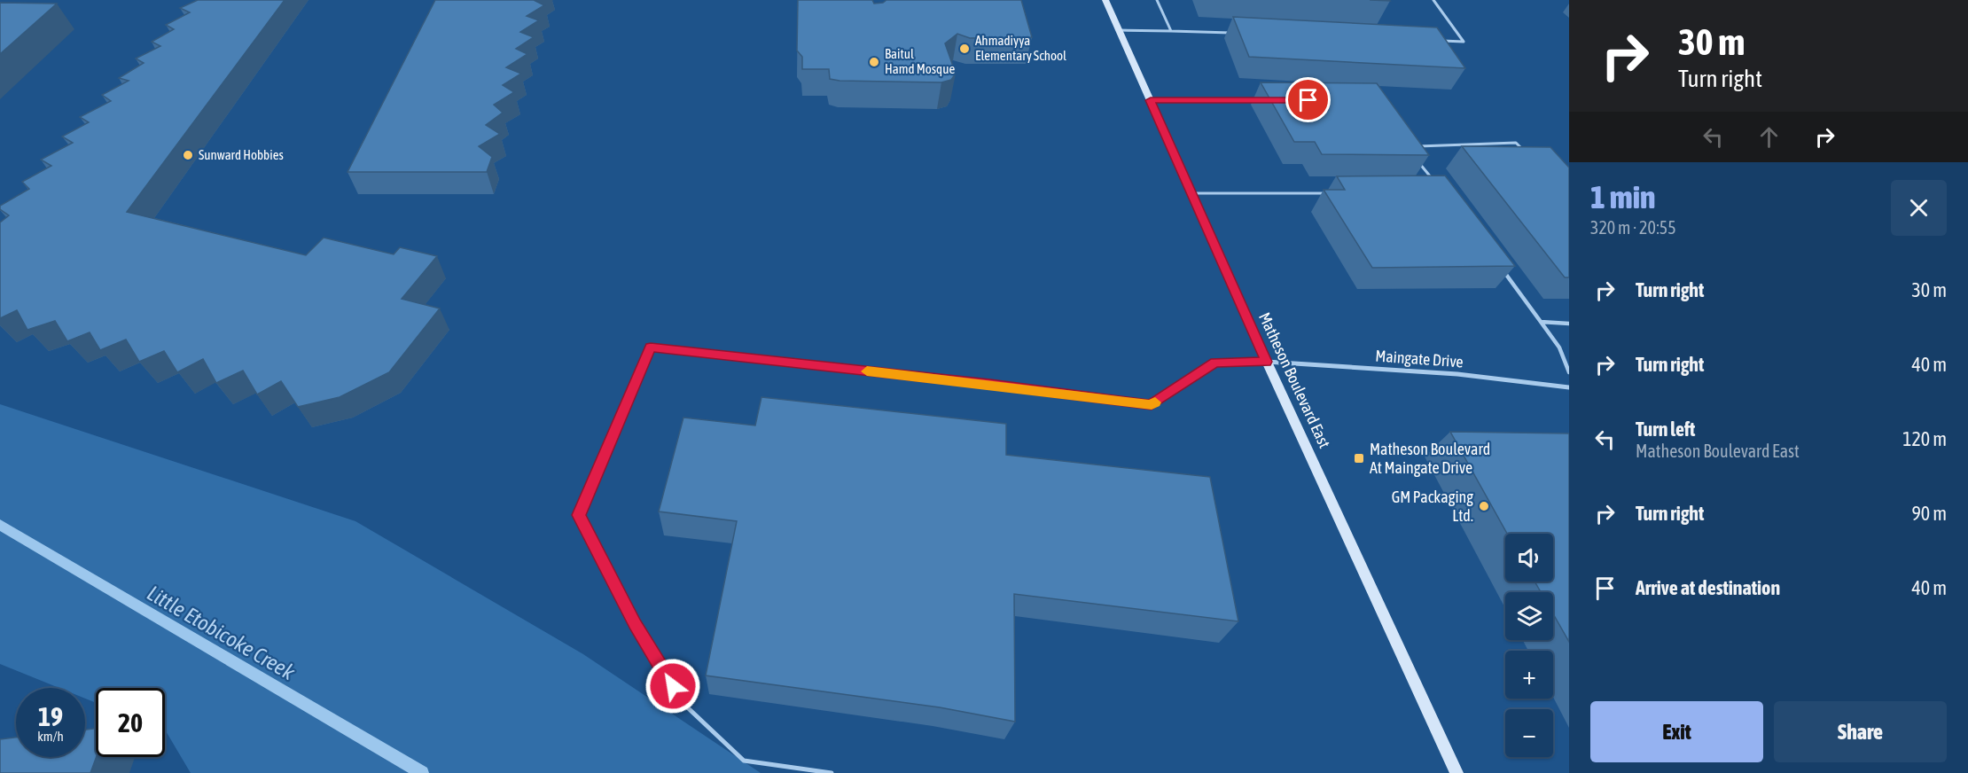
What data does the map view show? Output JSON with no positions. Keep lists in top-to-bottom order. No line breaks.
{"streets":{"street":["Maingate Drive","Matheson Boulevard East"]},"crossings":[["Maingate Drive","Matheson Boulevard East"]],"water":["Little Etobicoke Creek"],"places":{"other":["Ahmadiyya Elementary School","Baitul Hamd Mosque","Sunward Hobbies","GM Packaging Ltd."],"transit":["Matheson Boulevard At Maingate Drive"]},"page":{"turn":["30 m","Turn right"],"heading":["1 min","320 m · 20:55"],"list":[{"name":"Turn right","value":"30 m"},{"name":"Turn right","value":"40 m"},{"name":"Turn left","note":"Matheson Boulevard East","value":"120 m"},{"name":"Turn right","value":"90 m"},{"name":"Arrive at destination","value":"40 m"}],"map_buttons":["+","−"],"speed":"19 km/h","limit":"20","buttons":["Exit","Share"]}}
